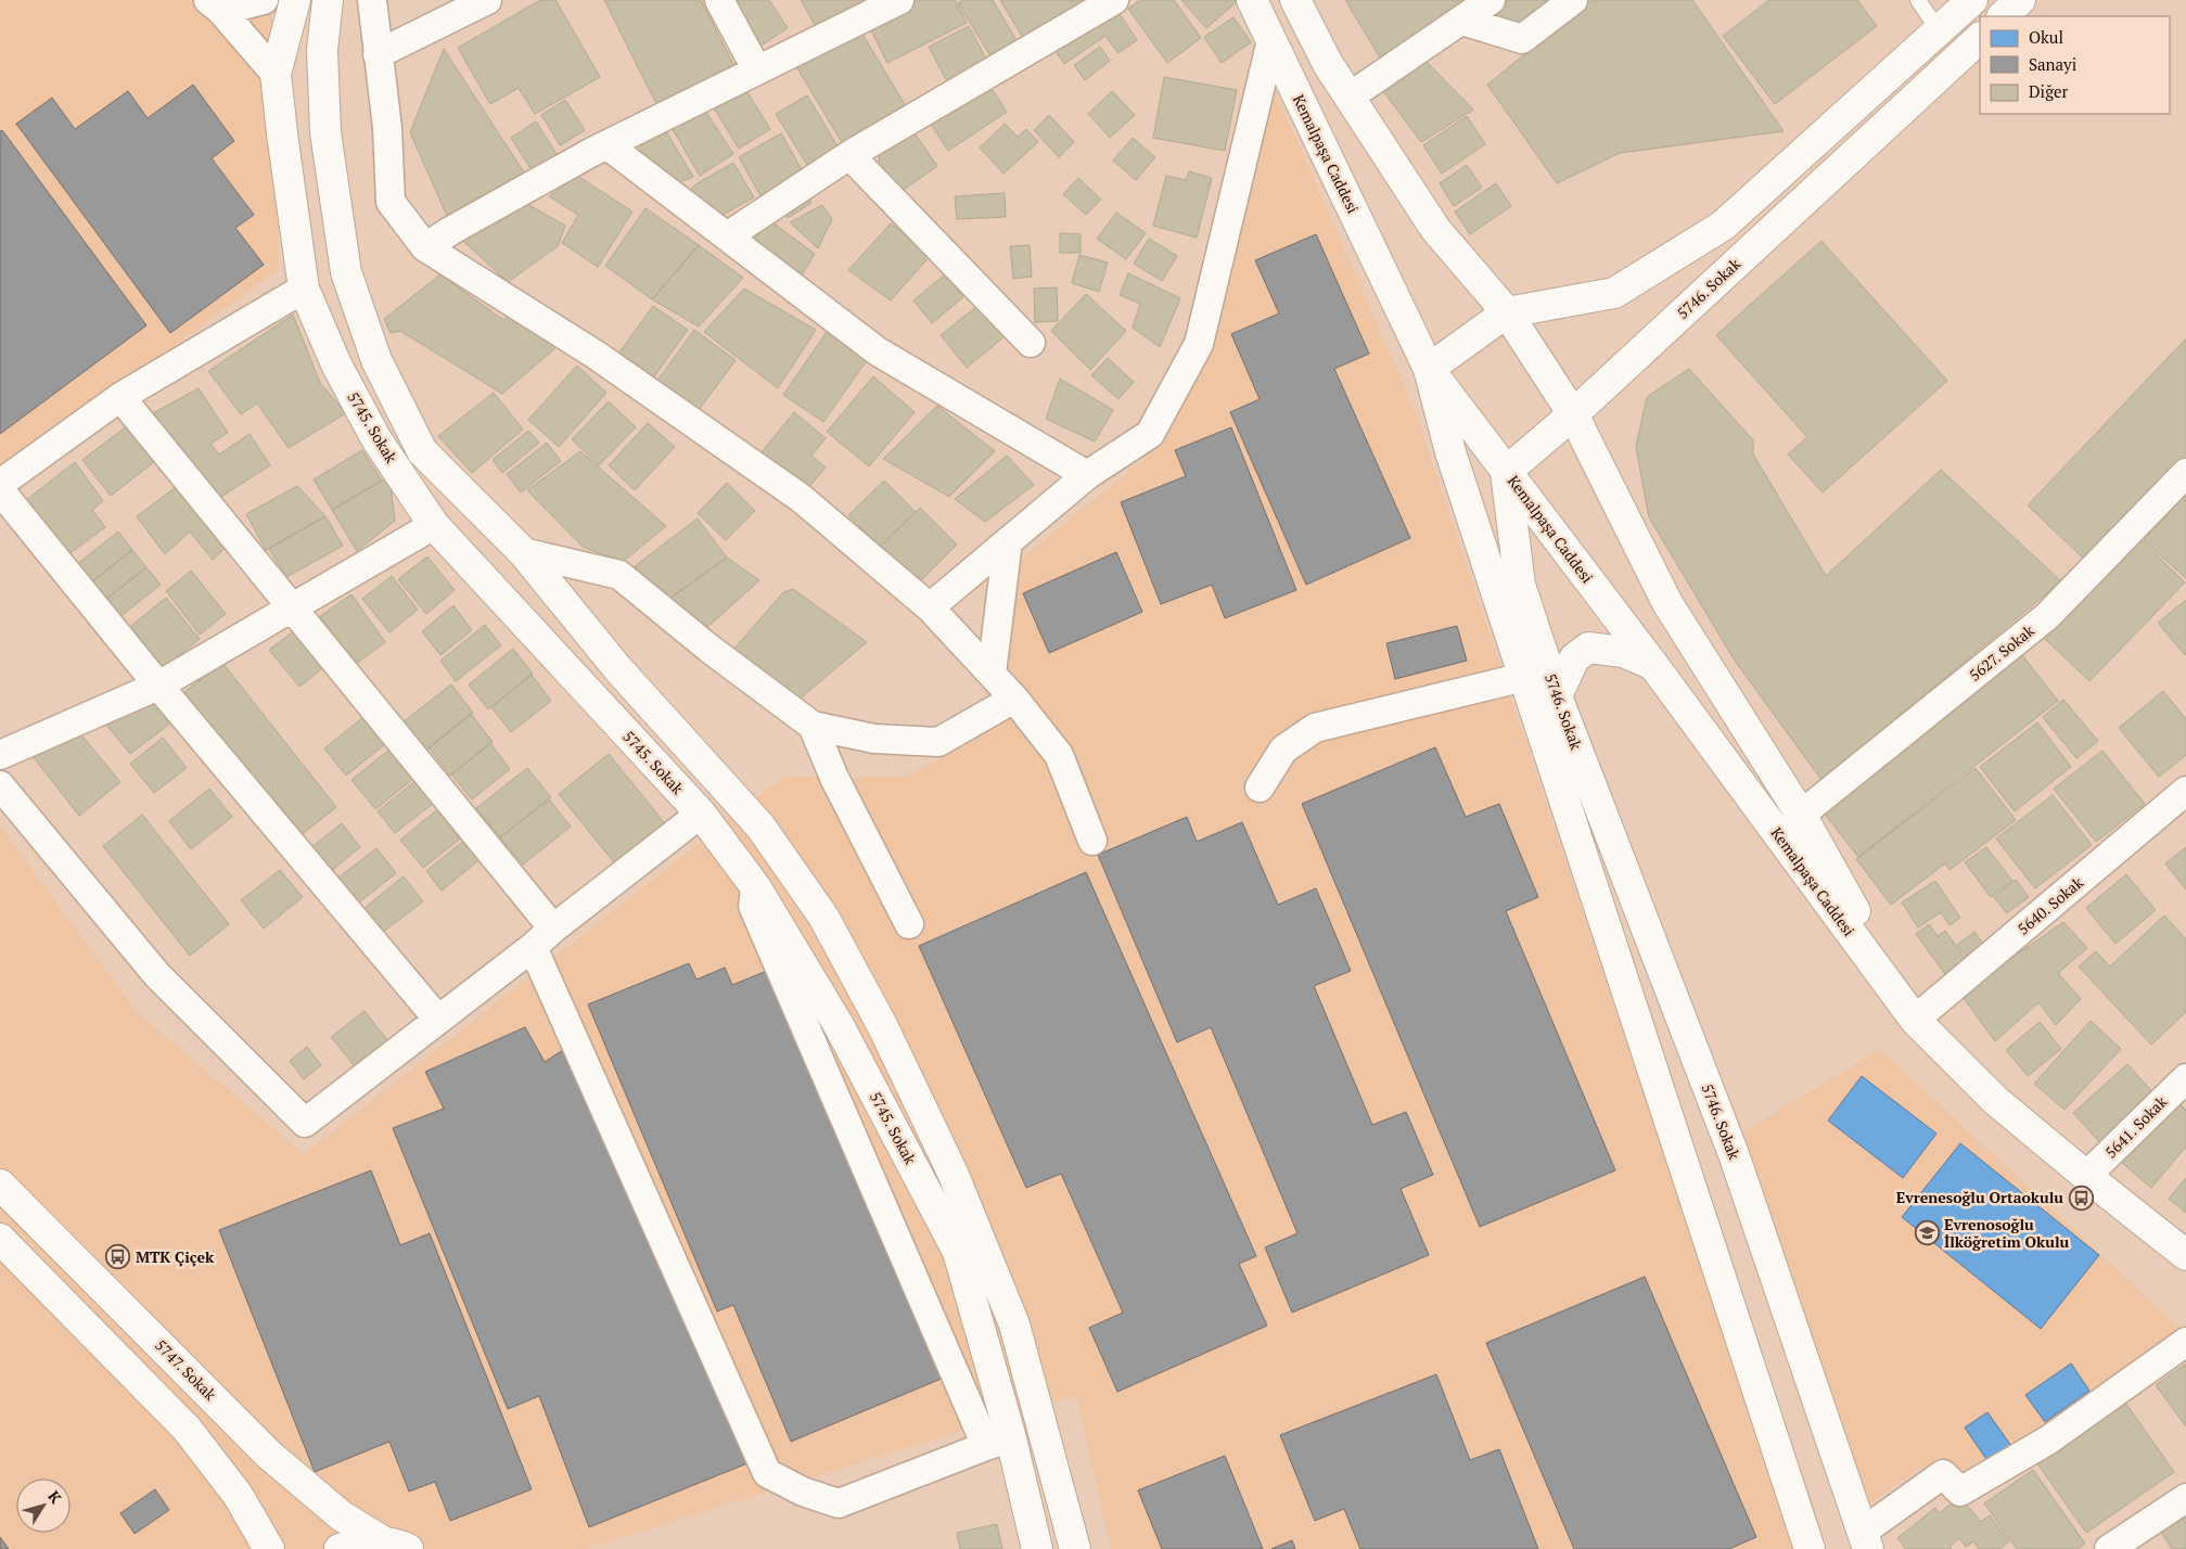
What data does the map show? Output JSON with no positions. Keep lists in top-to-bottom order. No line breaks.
{"streets":{"main road":["Kemalpaşa Caddesi","5746. Sokak","5745. Sokak","5747. Sokak"],"street":["5627. Sokak","5640. Sokak","5641. Sokak"]},"crossings":[["Kemalpaşa Caddesi","5746. Sokak"],["Kemalpaşa Caddesi","5627. Sokak"],["Kemalpaşa Caddesi","5640. Sokak"],["Kemalpaşa Caddesi","5641. Sokak"]],"places":{"bus stop":["Evrenesoğlu Ortaokulu","MTK Çiçek"],"school or university":["Evrenosoğlu İlköğretim Okulu"]},"legend":["Okul","Sanayi","Diğer"],"north":"top right"}
